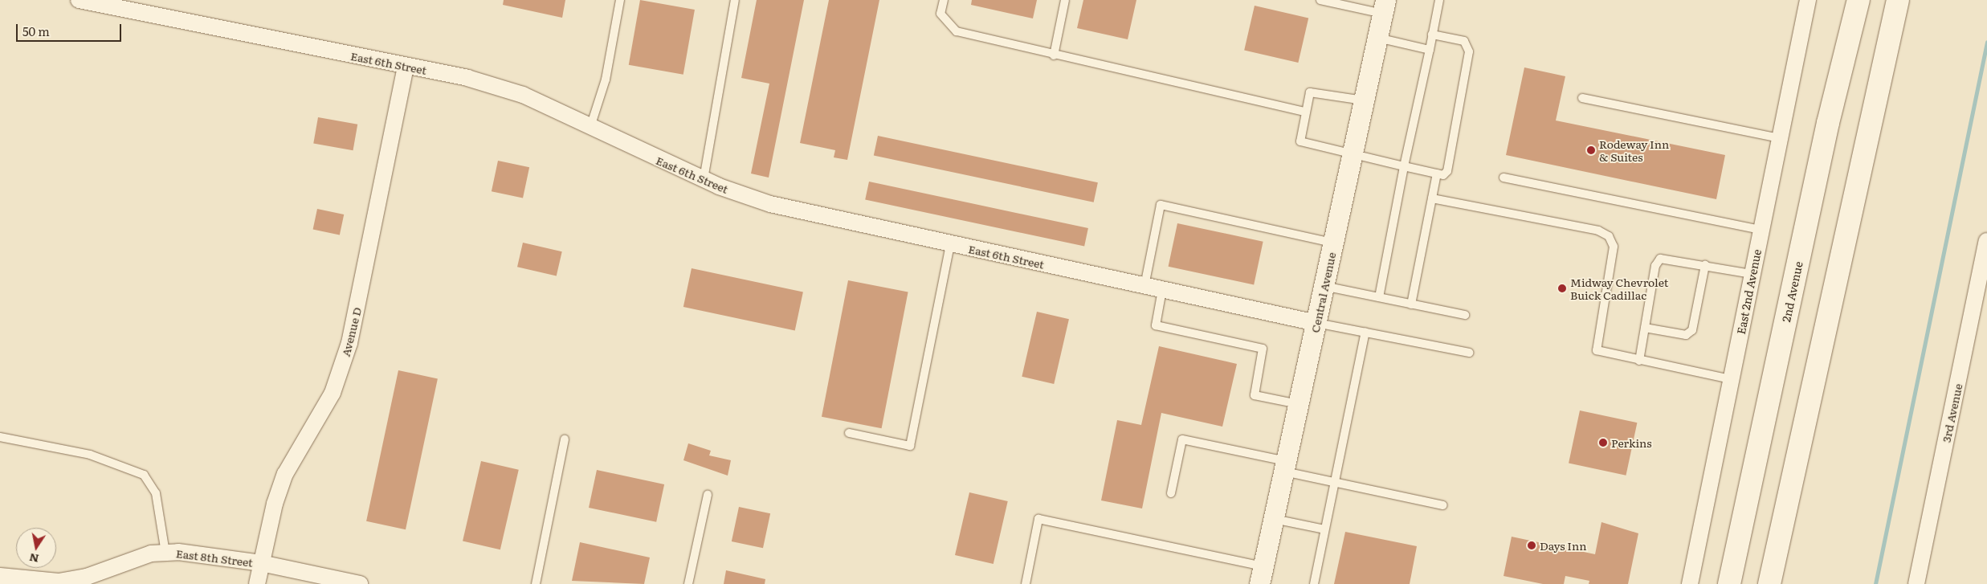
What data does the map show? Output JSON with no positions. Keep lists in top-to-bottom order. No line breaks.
{"streets":{"main road":["2nd Avenue"],"street":["East 6th Street","East 2nd Avenue","Central Avenue","Avenue D","3rd Avenue","East 8th Street"]},"crossings":[["East 6th Street","Central Avenue"],["East 6th Street","Avenue D"],["Avenue D","East 8th Street"]],"places":["Rodeway Inn & Suites","Midway Chevrolet Buick Cadillac","Perkins","Days Inn"],"scale_bar":"50 m","north":"bottom"}
